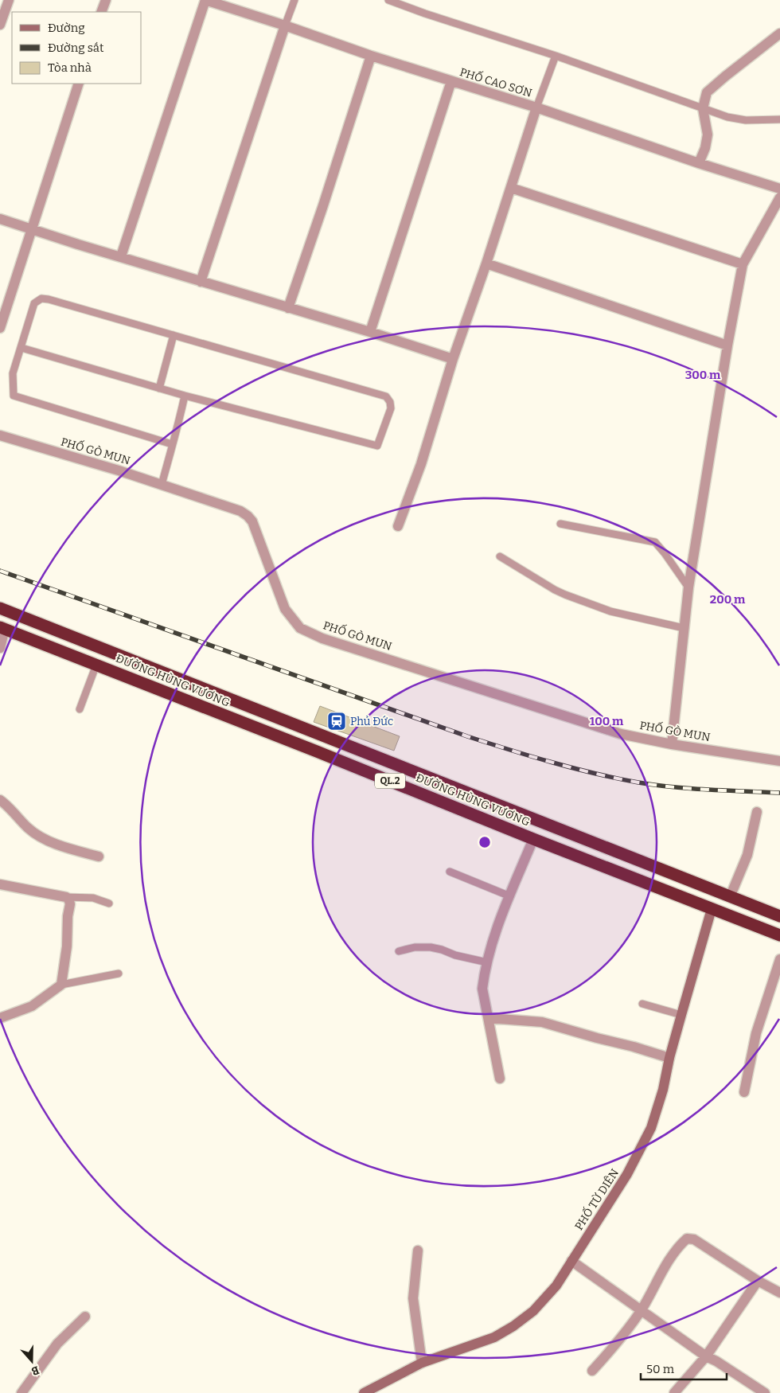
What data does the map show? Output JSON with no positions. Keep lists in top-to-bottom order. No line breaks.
{"streets":{"highway":["ĐƯỜNG HÙNG VƯƠNG","QL.2"],"street":["PHỐ CAO SƠN","PHỐ GÒ MUN","PHỐ TỪ DIÊN"]},"crossings":[["ĐƯỜNG HÙNG VƯƠNG","PHỐ TỪ DIÊN"]],"places":{"station":["Phủ Đức"]},"legend":["Đường","Đường sắt","Tòa nhà"],"scale_bar":"50 m","north":"bottom","rings":["300 m","200 m","100 m"]}
